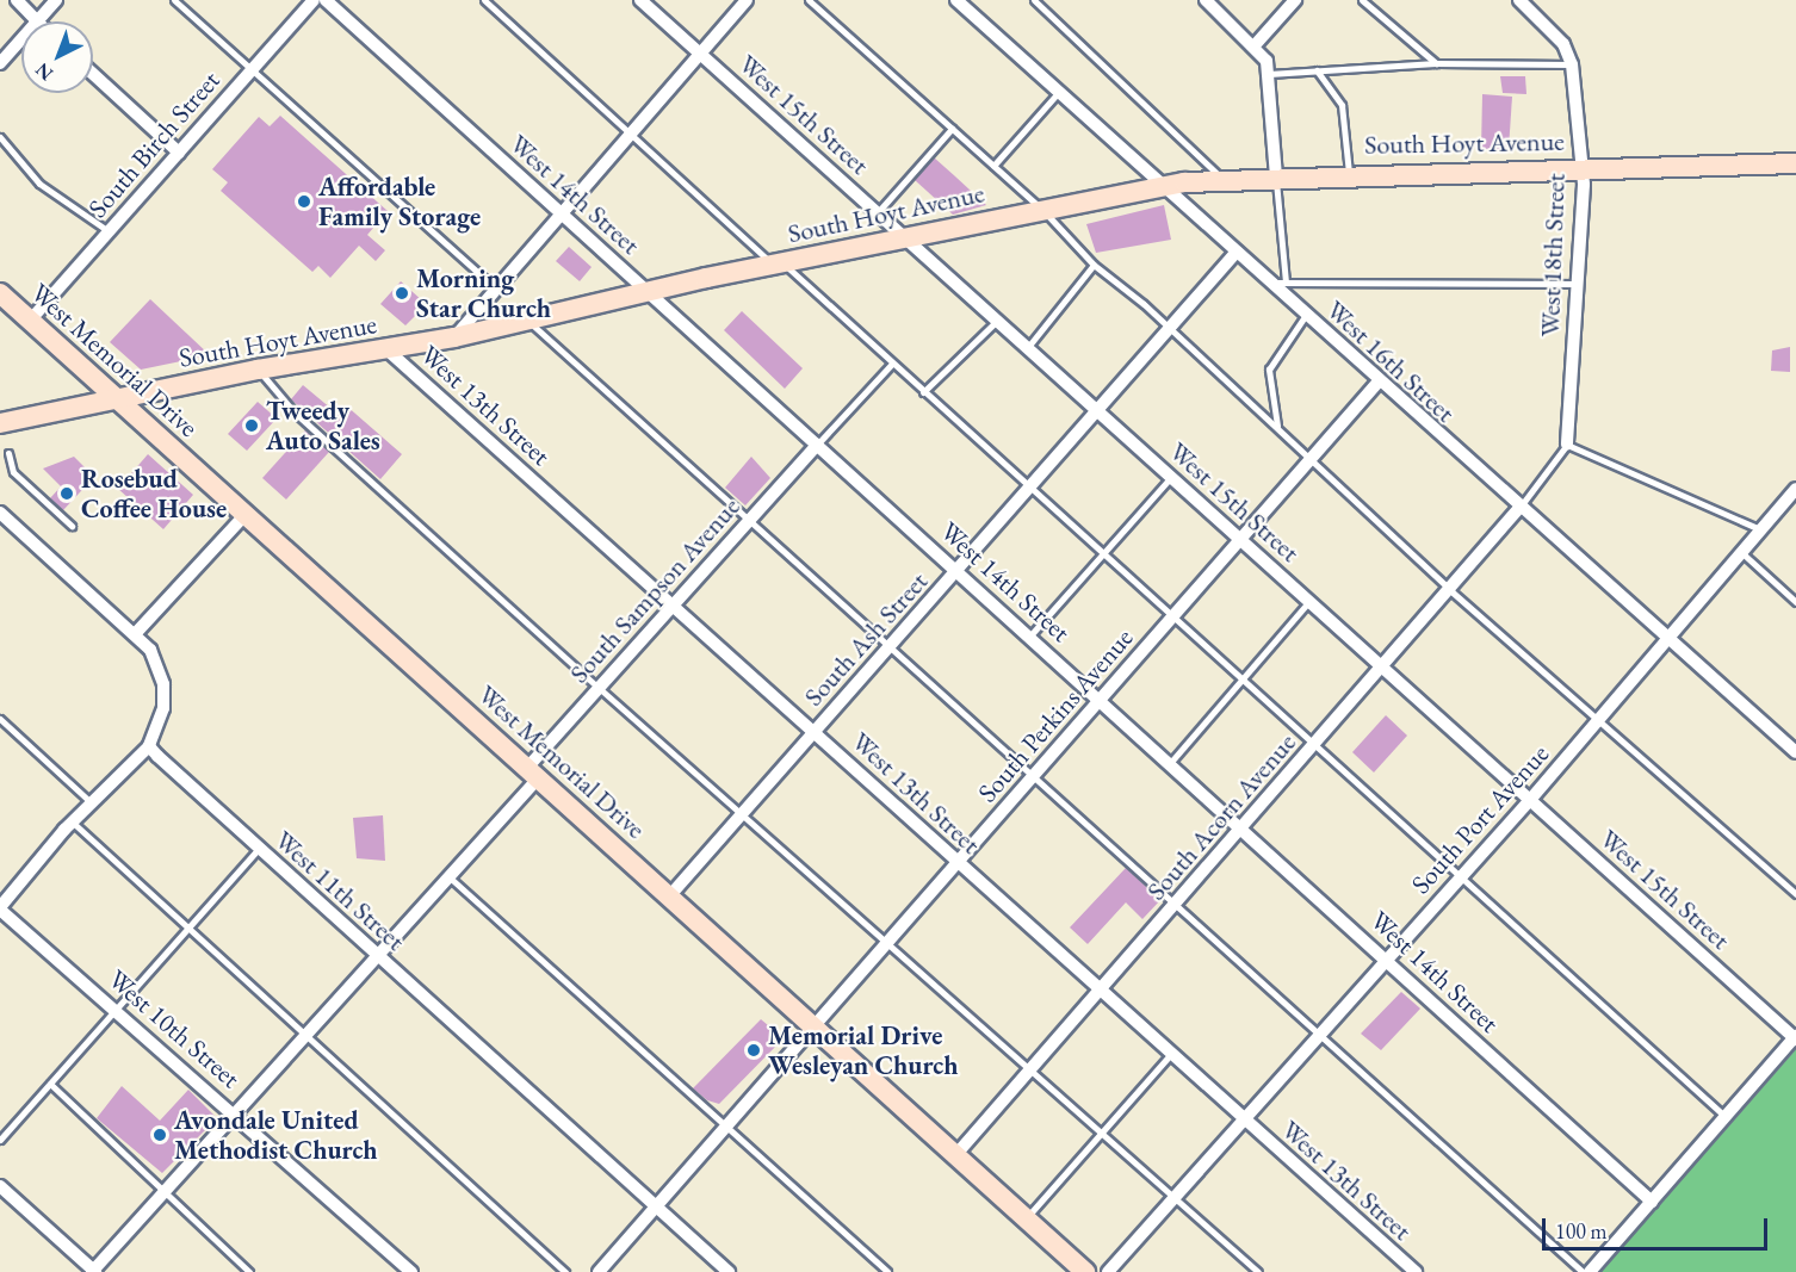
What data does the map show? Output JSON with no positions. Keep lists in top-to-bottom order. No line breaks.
{"streets":{"main road":["South Hoyt Avenue","West Memorial Drive"],"street":["West 15th Street","South Birch Street","West 14th Street","West 18th Street","West 16th Street","West 13th Street","South Sampson Avenue","South Ash Street","South Perkins Avenue","South Acorn Avenue","South Port Avenue","West 11th Street","West 10th Street"]},"crossings":[["West 15th Street","South Hoyt Avenue"],["West 15th Street","South Ash Street"],["West 15th Street","South Perkins Avenue"],["West 15th Street","South Acorn Avenue"],["West 15th Street","South Port Avenue"],["South Hoyt Avenue","West 14th Street"],["South Hoyt Avenue","West 18th Street"],["South Hoyt Avenue","West Memorial Drive"],["South Hoyt Avenue","West 16th Street"],["South Hoyt Avenue","West 13th Street"],["South Birch Street","West Memorial Drive"],["West 14th Street","South Sampson Avenue"],["West 14th Street","South Ash Street"],["West 14th Street","South Perkins Avenue"],["West 14th Street","South Acorn Avenue"],["West 14th Street","South Port Avenue"],["West Memorial Drive","South Sampson Avenue"],["West Memorial Drive","South Ash Street"],["West Memorial Drive","South Perkins Avenue"],["West Memorial Drive","South Acorn Avenue"],["West 16th Street","South Ash Street"],["West 16th Street","South Perkins Avenue"],["West 16th Street","South Acorn Avenue"],["West 16th Street","South Port Avenue"],["West 13th Street","South Sampson Avenue"],["West 13th Street","South Ash Street"],["West 13th Street","South Perkins Avenue"],["West 13th Street","South Acorn Avenue"],["West 13th Street","South Port Avenue"],["South Sampson Avenue","West 11th Street"],["South Sampson Avenue","West 10th Street"],["South Perkins Avenue","West 11th Street"]],"places":["Affordable Family Storage","Morning Star Church","Tweedy Auto Sales","Rosebud Coffee House","Memorial Drive Wesleyan Church","Avondale United Methodist Church"],"scale_bar":"100 m","north":"bottom left"}
